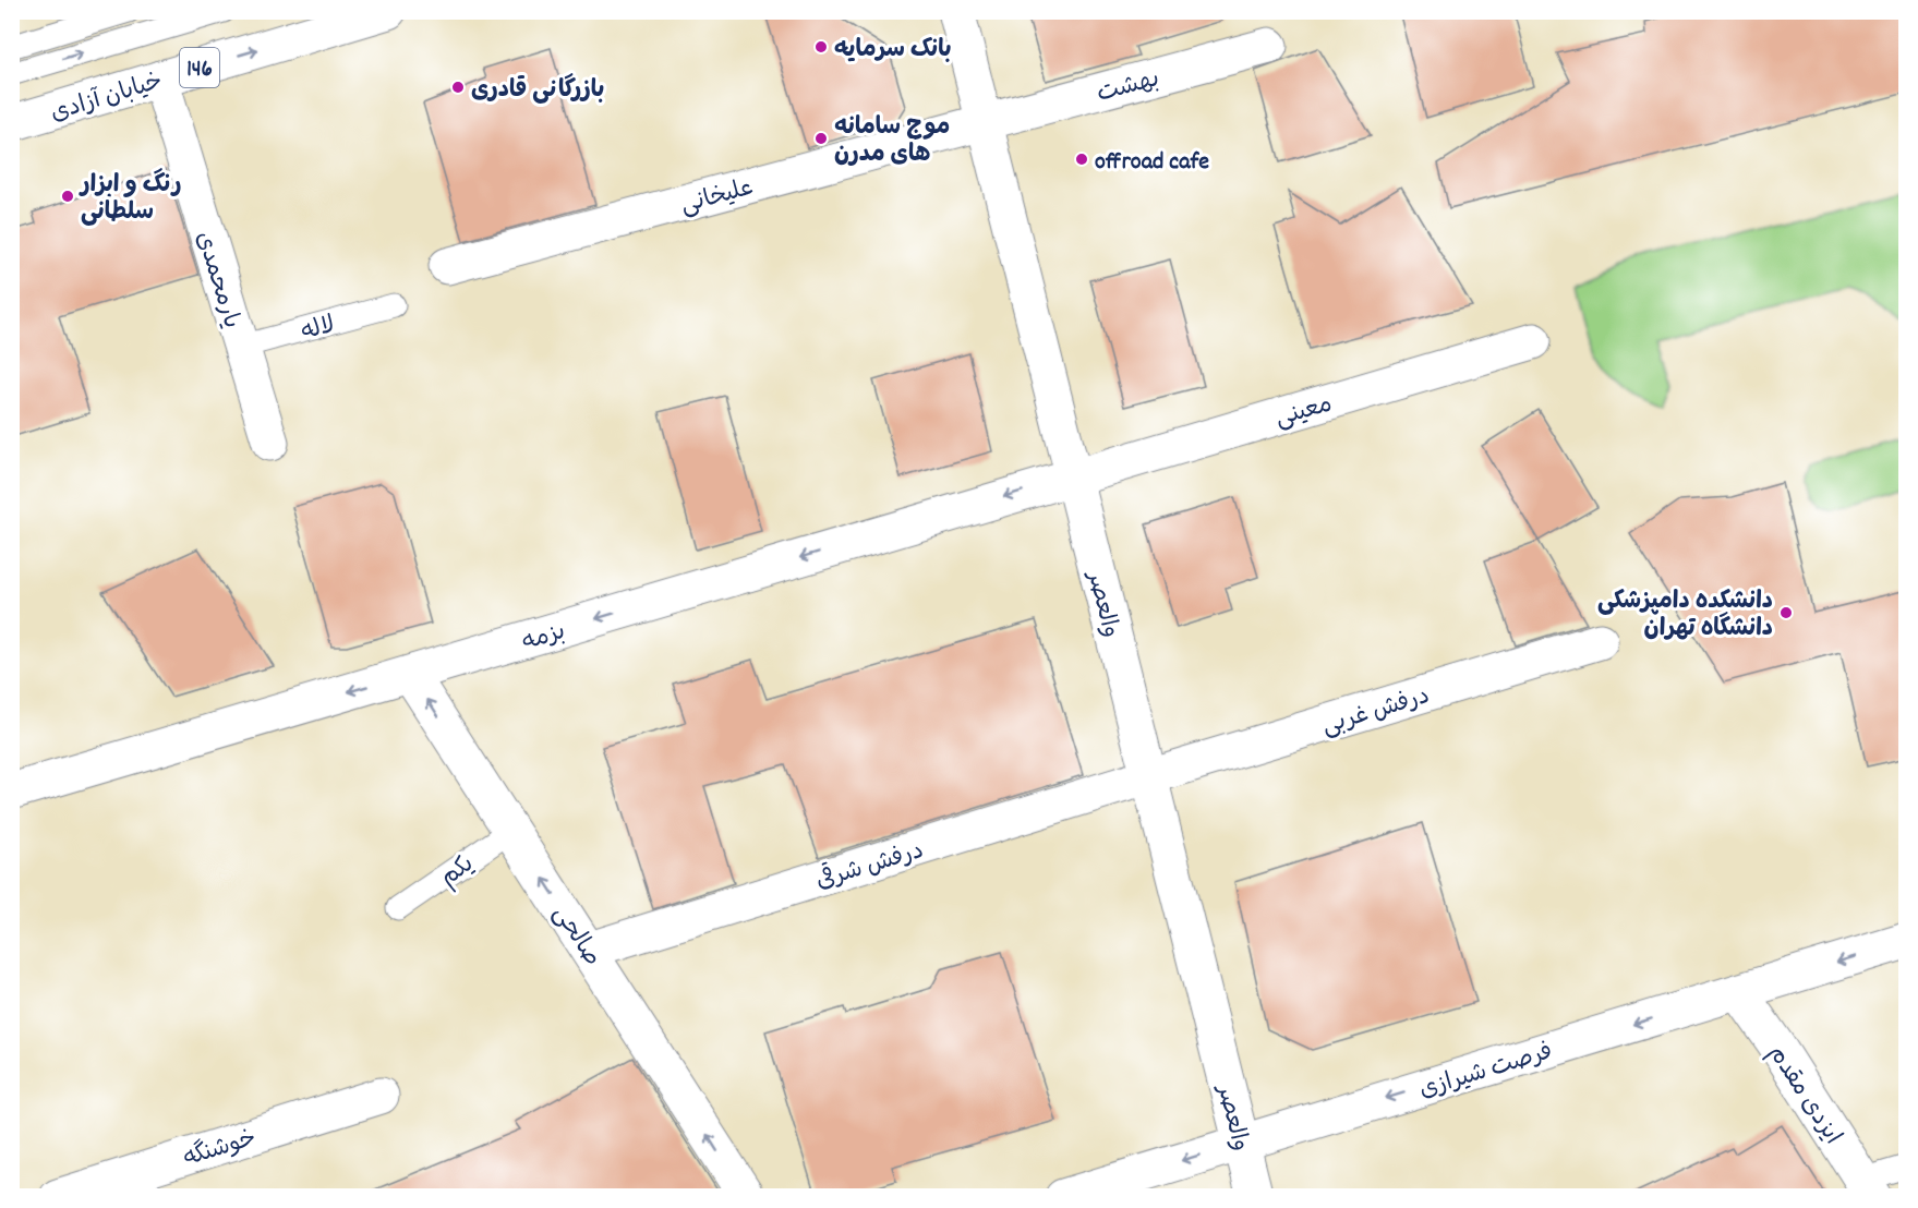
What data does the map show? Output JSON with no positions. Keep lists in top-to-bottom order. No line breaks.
{"streets":{"street":["146","بهشت","خیابان آزادی","علیخانی","یارمحمدی","معینی","والعصر","بزمه","درفش غربی","درفش شرقی","صالحی","فرصت شیرازی","ایزدی مقدم","خوشنگه"],"lane":["لاله","یکم"]},"crossings":[["بهشت","علیخانی"],["بهشت","والعصر"],["خیابان آزادی","یارمحمدی"],["علیخانی","والعصر"],["یارمحمدی","لاله"],["معینی","والعصر"],["معینی","بزمه"],["والعصر","بزمه"],["والعصر","درفش غربی"],["والعصر","درفش شرقی"],["والعصر","فرصت شیرازی"],["بزمه","صالحی"],["درفش غربی","درفش شرقی"],["درفش شرقی","صالحی"],["یکم","صالحی"],["فرصت شیرازی","ایزدی مقدم"]],"one_way":["خیابان آزادی","بزمه","صالحی","فرصت شیرازی"],"places":["بانک سرمایه","بازرگانی قادری","موج سامانه های مدرن","offroad cafe","رنگ و ابزار سلطانی","دانشکده دامپزشکی دانشگاه تهران"]}
